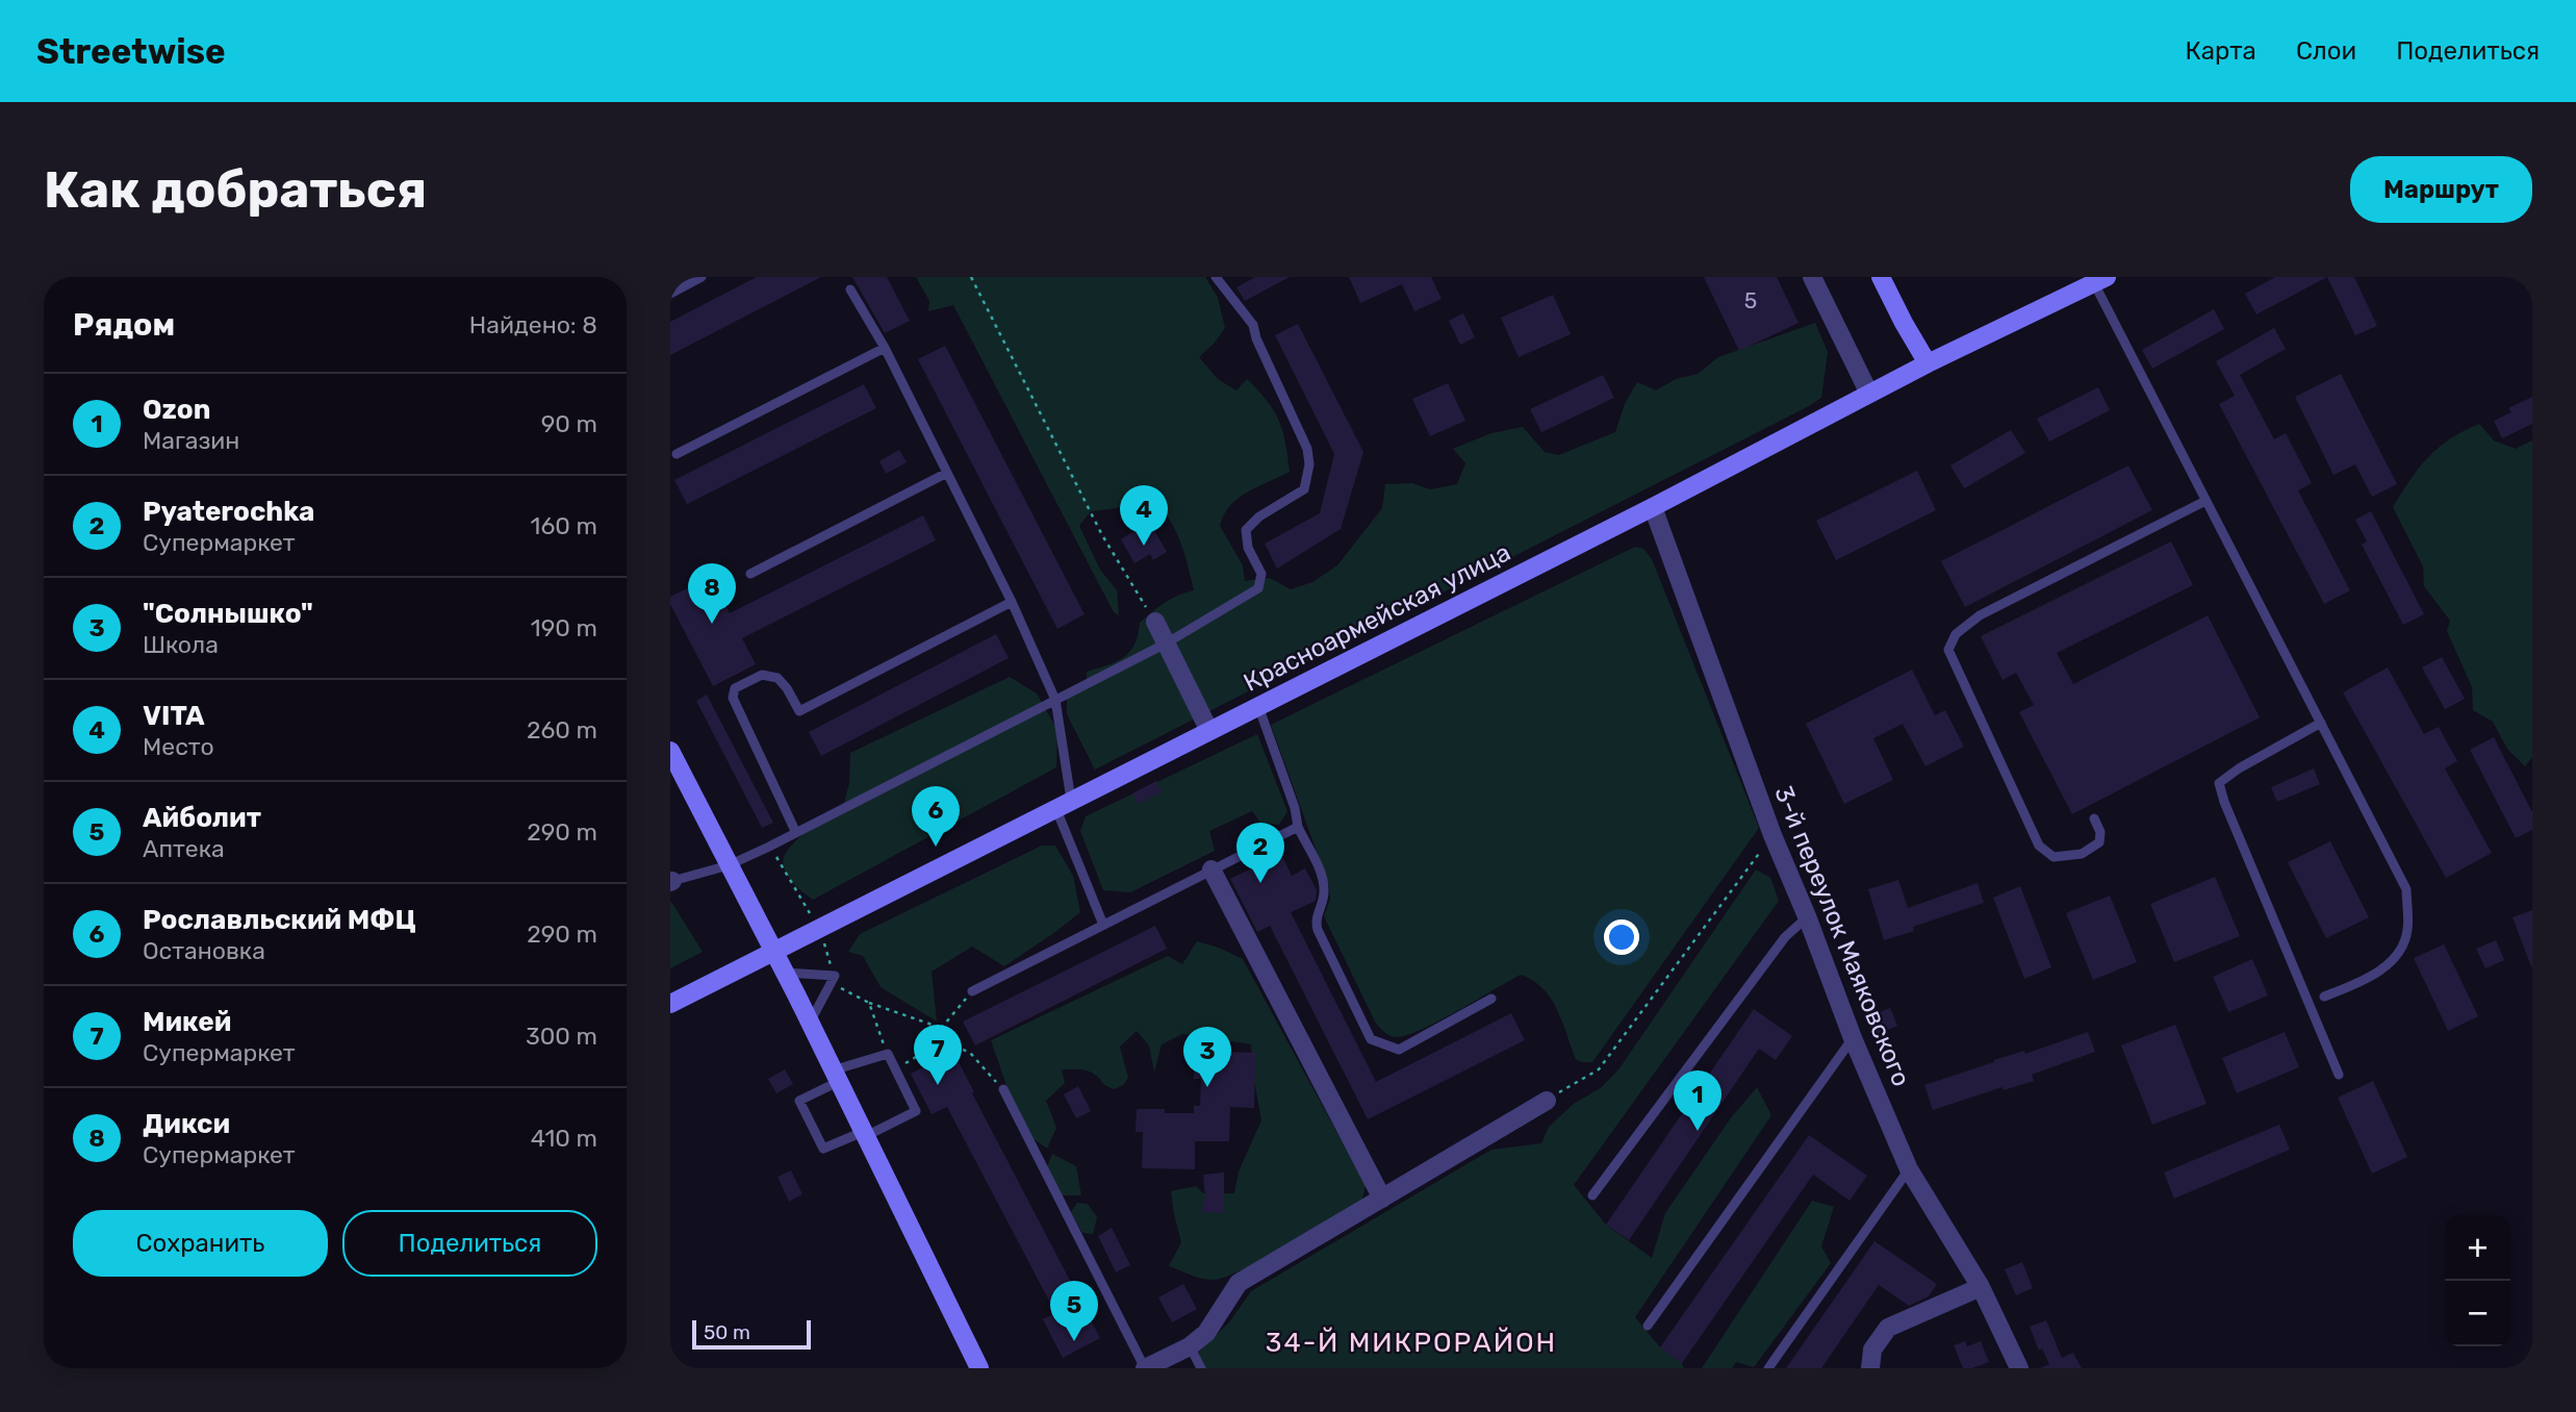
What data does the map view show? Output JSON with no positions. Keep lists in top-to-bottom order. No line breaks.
{"streets":{"main road":["Красноармейская улица"],"street":["3-й переулок Маяковского"]},"crossings":[["Красноармейская улица","3-й переулок Маяковского"]],"districts":["34-Й МИКРОРАЙОН"],"house_numbers":["5"],"scale_bar":"50 m","page":{"header":"Streetwise","nav":["Карта","Слои","Поделиться"],"buttons":["Маршрут",["Сохранить","Поделиться"]],"title":"Как добраться","heading":["Рядом","Найдено: 8"],"list":[{"mark":"1","name":"Ozon","note":"Магазин","value":"90 m"},{"mark":"2","name":"Pyaterochka","note":"Супермаркет","value":"160 m"},{"mark":"3","name":"\"Солнышко\"","note":"Школа","value":"190 m"},{"mark":"4","name":"VITA","note":"Место","value":"260 m"},{"mark":"5","name":"Айболит","note":"Аптека","value":"290 m"},{"mark":"6","name":"Рославльский МФЦ","note":"Остановка","value":"290 m"},{"mark":"7","name":"Микей","note":"Супермаркет","value":"300 m"},{"mark":"8","name":"Дикси","note":"Супермаркет","value":"410 m"}],"pins":["4","8","6","2","7","3","1","5"],"map_buttons":["+","−"],"scale":"50 m"}}
